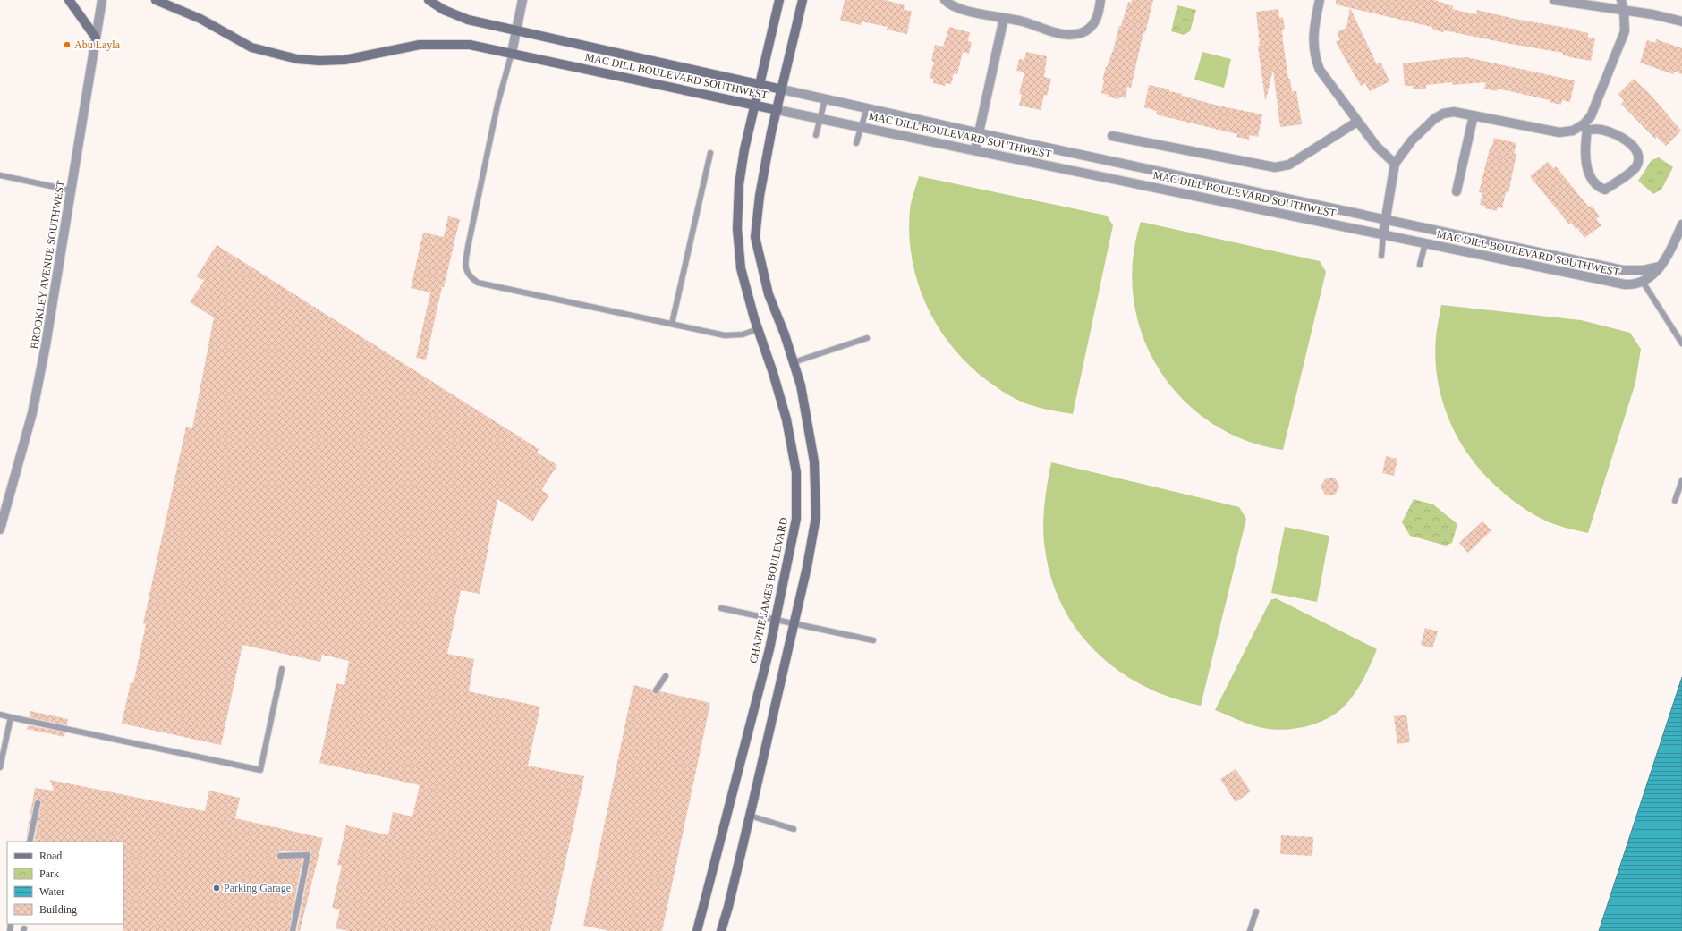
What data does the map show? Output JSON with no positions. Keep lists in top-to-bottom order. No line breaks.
{"streets":{"street":["MAC DILL BOULEVARD SOUTHWEST","BROOKLEY AVENUE SOUTHWEST","CHAPPIE JAMES BOULEVARD"]},"crossings":[["MAC DILL BOULEVARD SOUTHWEST","CHAPPIE JAMES BOULEVARD"]],"places":["Abu Layla","Parking Garage"],"legend":["Road","Park","Water","Building"]}
